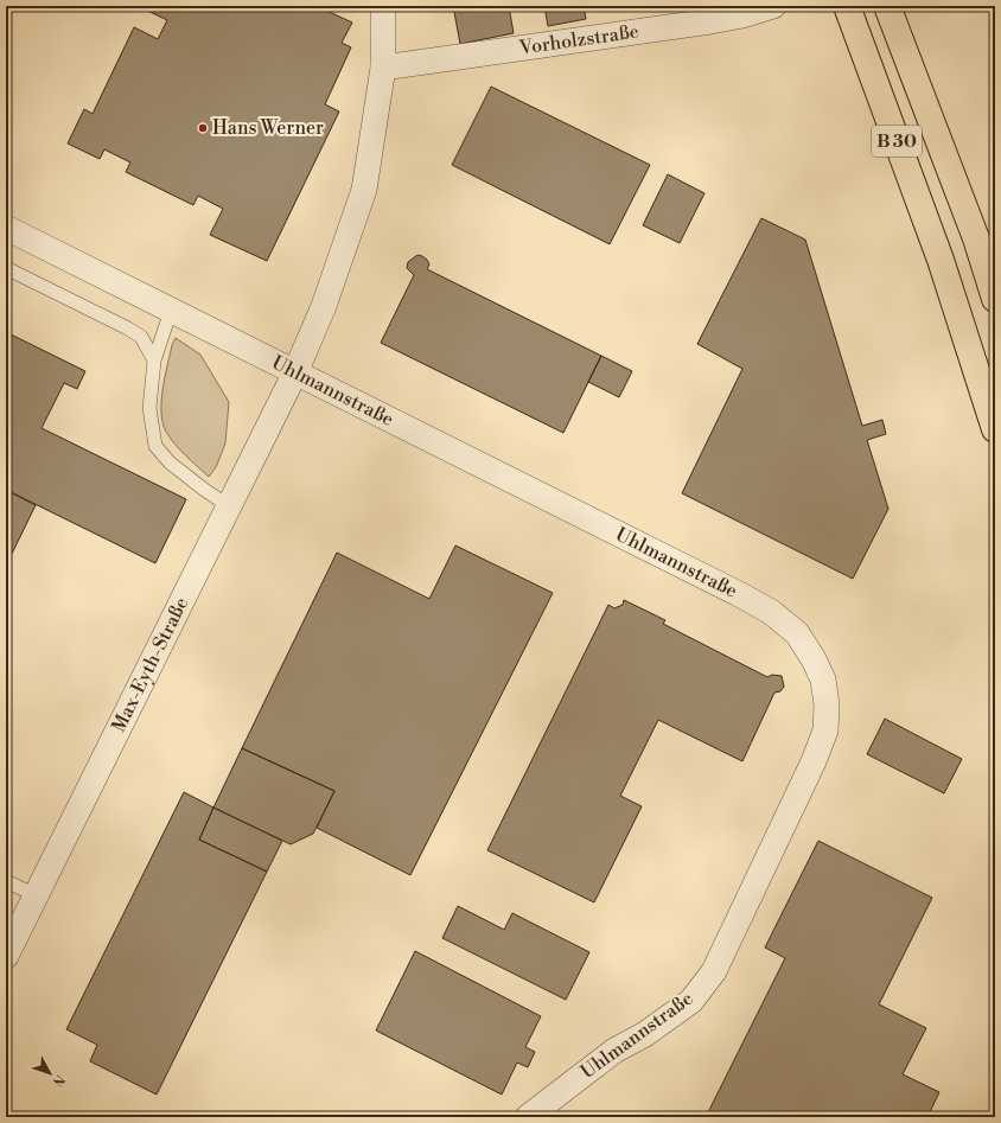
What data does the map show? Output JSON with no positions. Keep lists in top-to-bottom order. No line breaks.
{"streets":{"highway":["B 30"],"street":["Vorholzstraße","Uhlmannstraße","Max-Eyth-Straße"]},"crossings":[["Uhlmannstraße","Max-Eyth-Straße"]],"places":["Hans Werner"],"north":"bottom right"}
